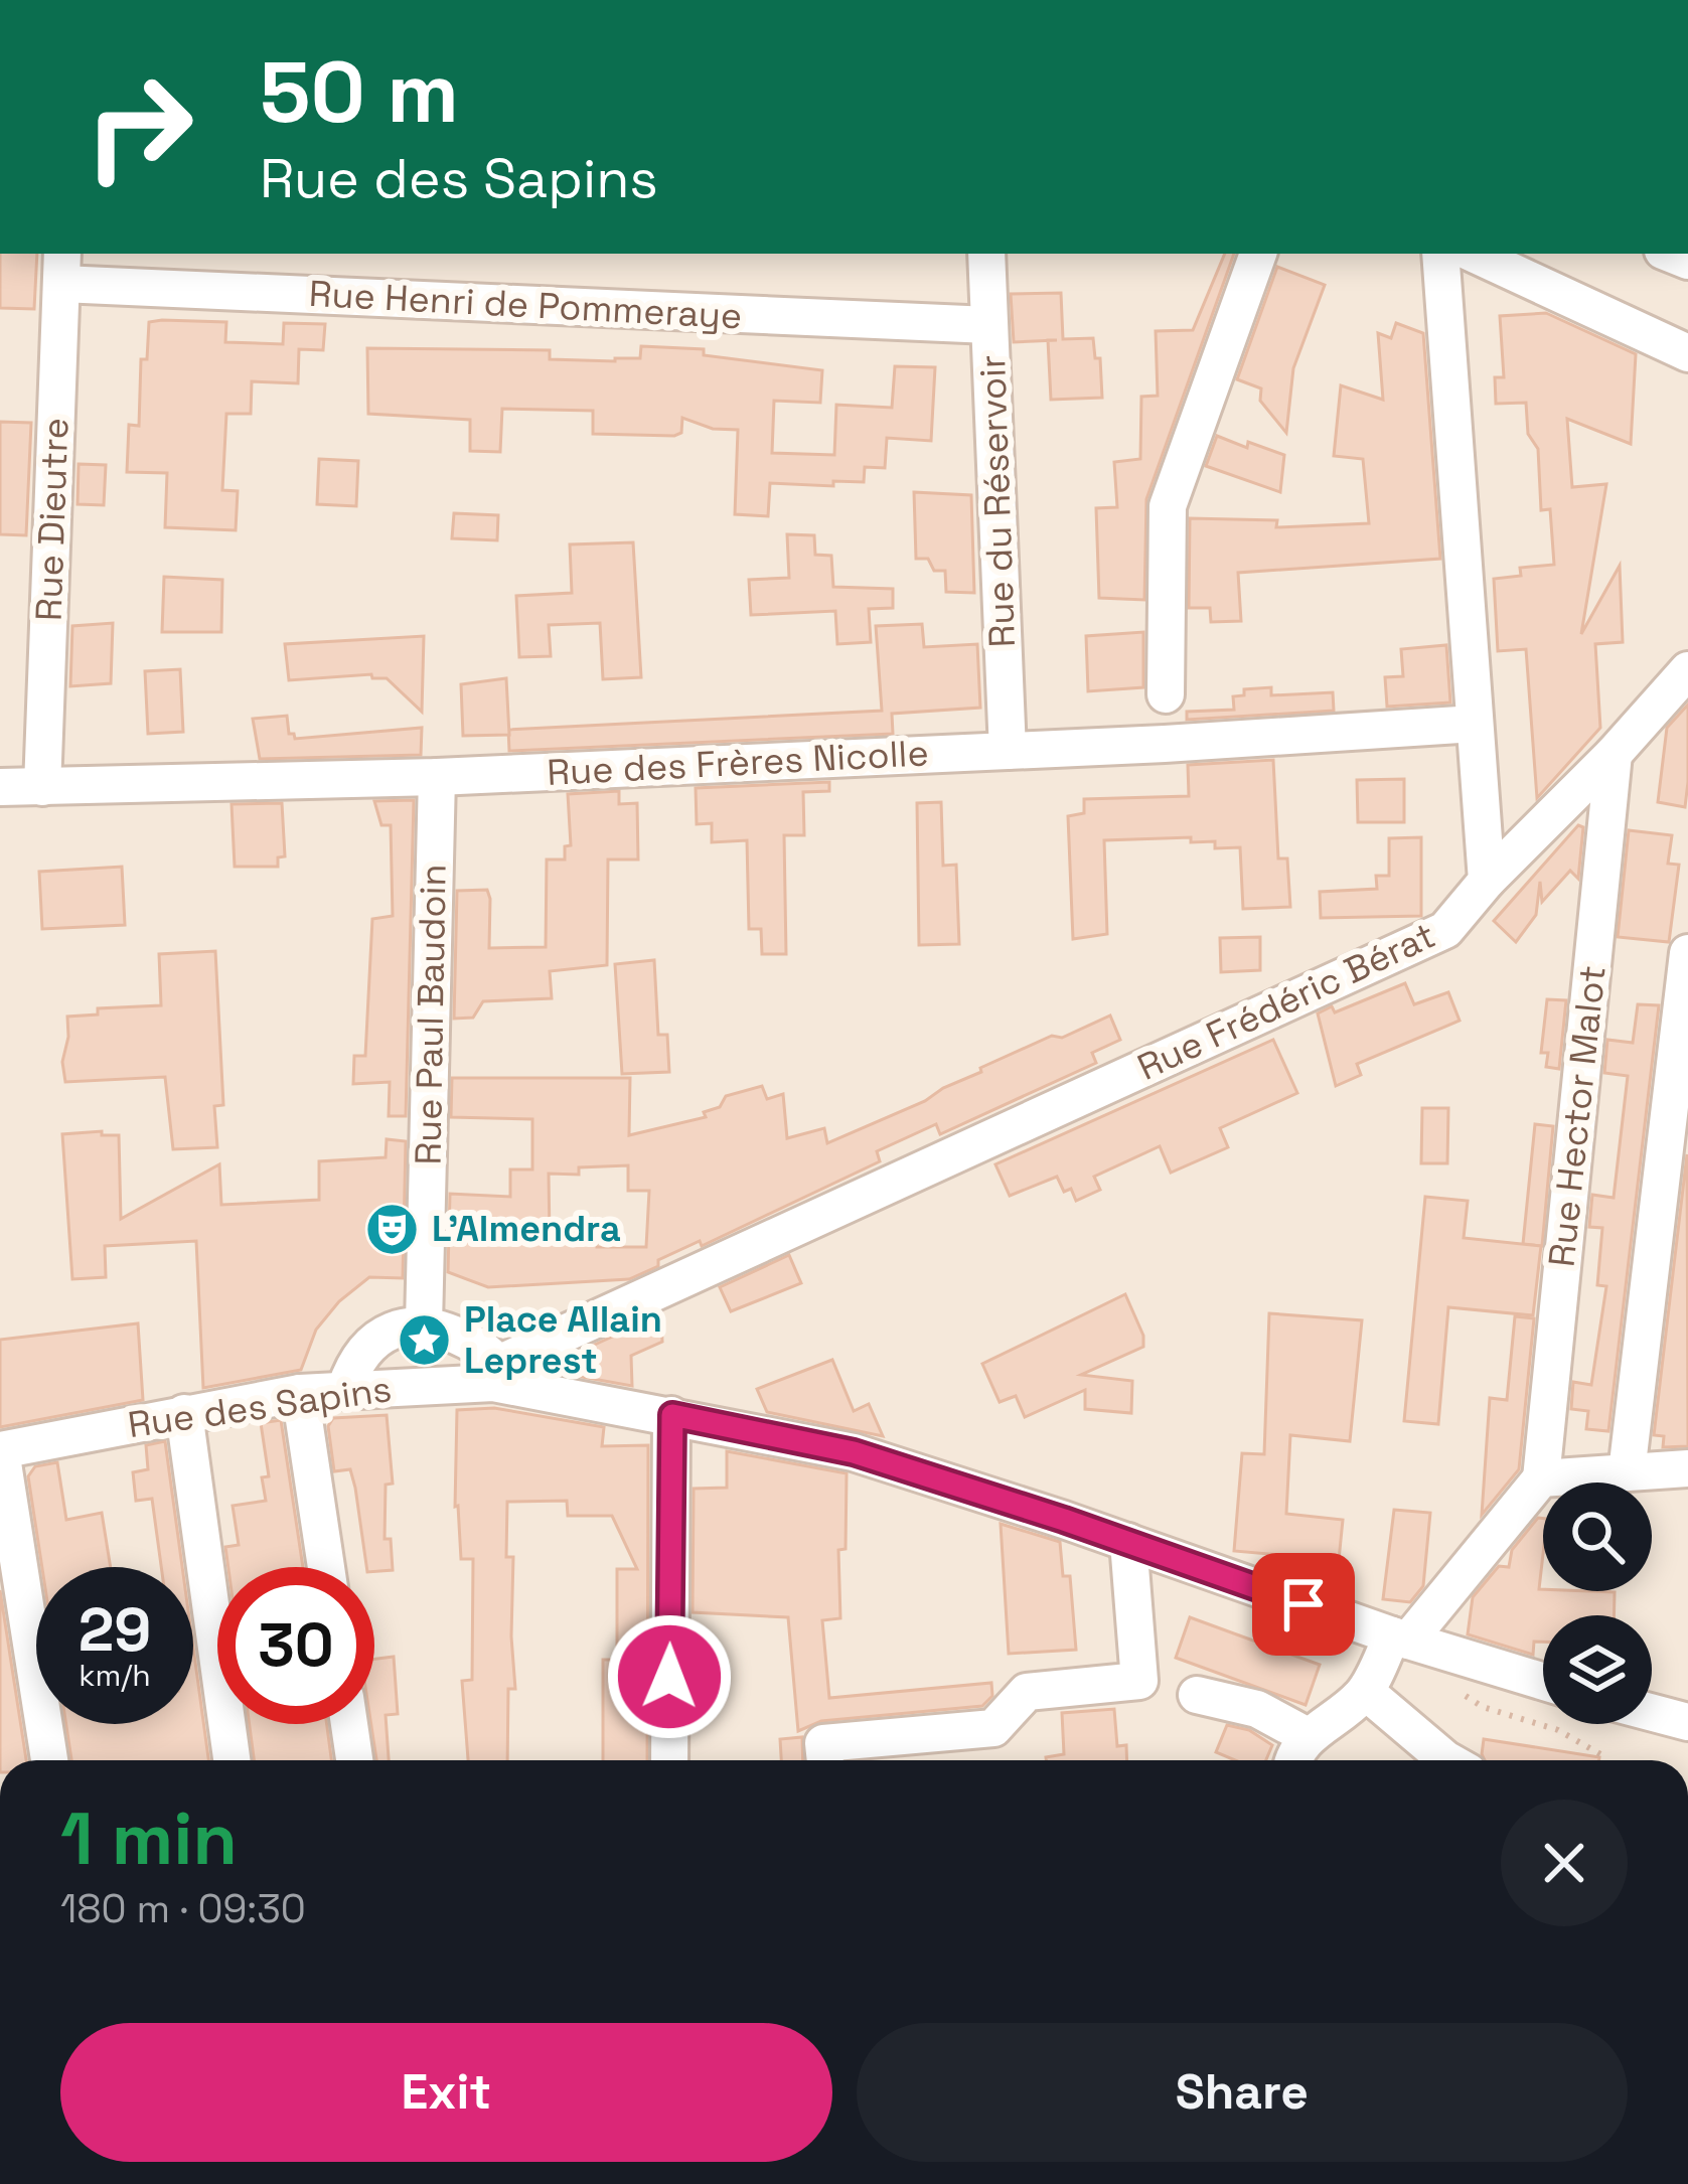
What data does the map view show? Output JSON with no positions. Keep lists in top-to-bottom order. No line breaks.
{"streets":{"street":["Rue Henri de Pommeraye","Rue du Réservoir","Rue Dieutre","Rue des Frères Nicolle","Rue Frédéric Bérat","Rue Paul Baudoin","Rue Hector Malot","Rue des Sapins"]},"crossings":[["Rue Henri de Pommeraye","Rue du Réservoir"],["Rue Henri de Pommeraye","Rue Dieutre"],["Rue du Réservoir","Rue des Frères Nicolle"],["Rue Dieutre","Rue des Frères Nicolle"],["Rue des Frères Nicolle","Rue Paul Baudoin"],["Rue Frédéric Bérat","Rue Hector Malot"],["Rue Frédéric Bérat","Rue des Sapins"]],"places":{"theatre":["L'Almendra"],"place":["Place Allain Leprest"]},"page":{"turn":["50 m","Rue des Sapins"],"speed":"29 km/h","limit":"30","heading":["1 min","180 m · 09:30"],"buttons":["Exit","Share"]}}
